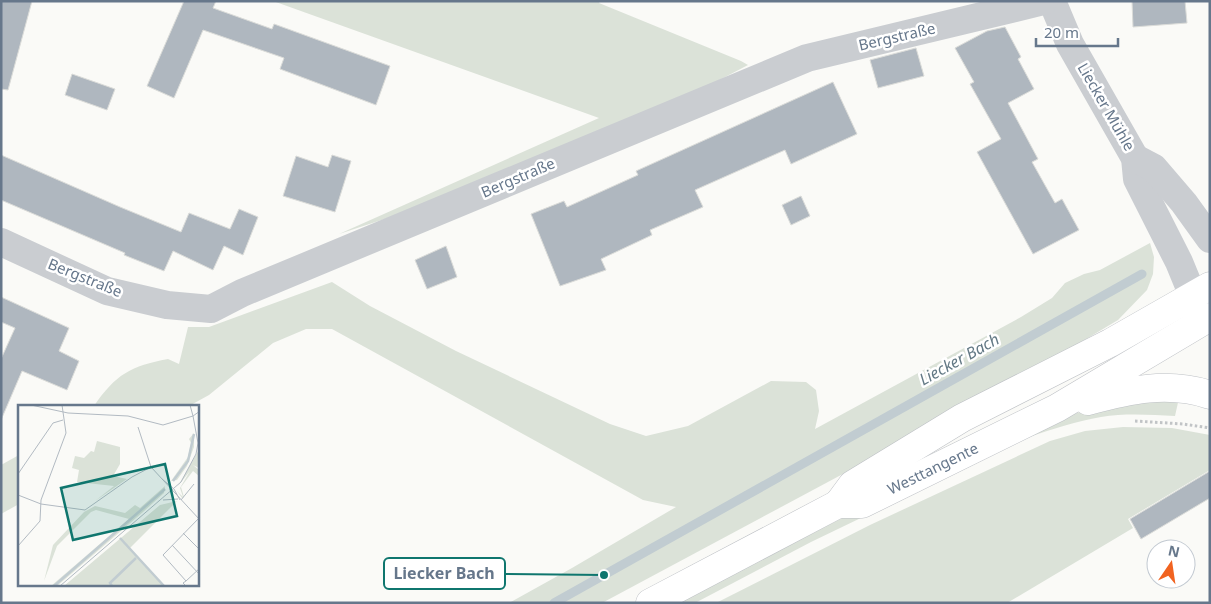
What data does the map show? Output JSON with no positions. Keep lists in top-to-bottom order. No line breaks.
{"streets":{"main road":["Westtangente"],"street":["Bergstraße","Liecker Mühle"]},"crossings":[["Liecker Mühle","Westtangente"]],"water":["Liecker Bach"],"places":["Liecker Bach"],"scale_bar":"20 m","north":"top"}
